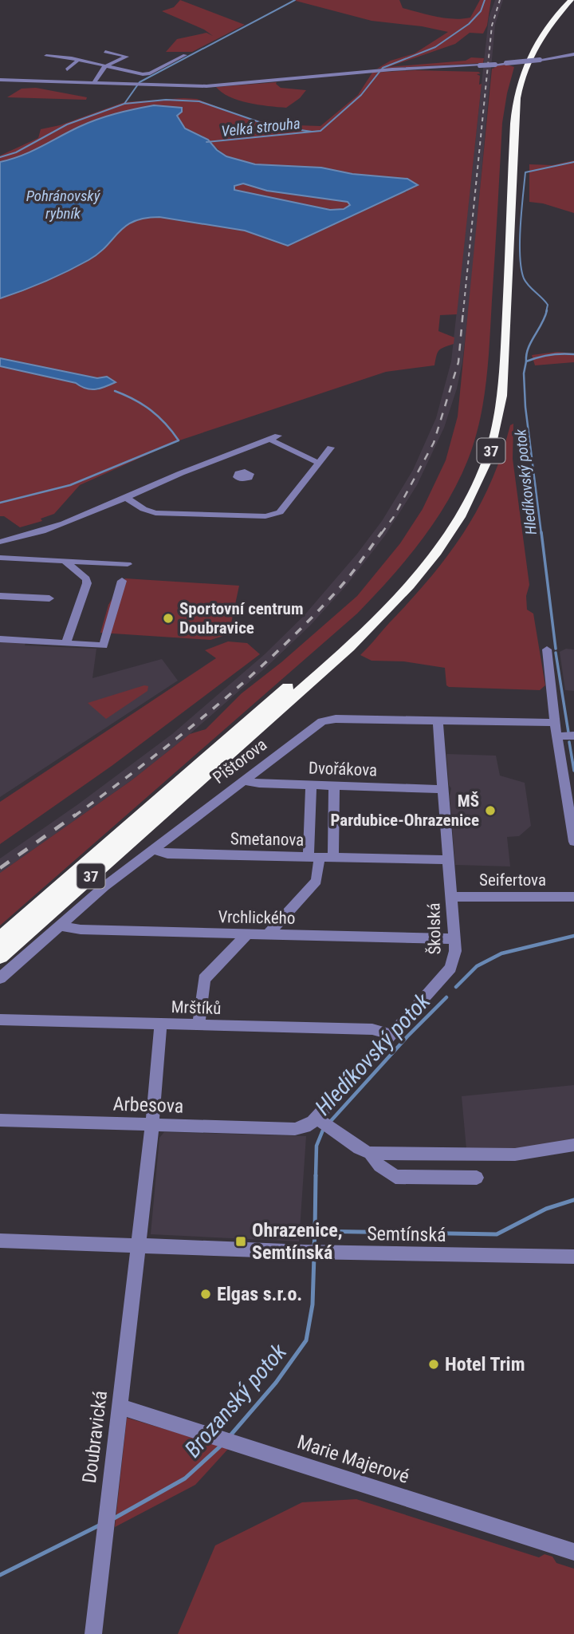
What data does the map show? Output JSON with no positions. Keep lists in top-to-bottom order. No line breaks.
{"streets":{"highway":["37"],"street":["Pištorova","Dvořákova","Smetanova","Seifertova","Vrchlického","Školská","Mrštíků","Arbesova","Semtínská","Doubravická","Marie Majerové"]},"crossings":[["Pištorova","Dvořákova"],["Pištorova","Smetanova"],["Pištorova","Vrchlického"],["Pištorova","Školská"],["Dvořákova","Školská"],["Smetanova","Školská"],["Seifertova","Školská"],["Vrchlického","Školská"],["Školská","Mrštíků"],["Školská","Arbesova"],["Semtínská","Doubravická"],["Doubravická","Marie Majerové"]],"water":["Velká strouha","Pohránovský rybník","Hledíkovský potok","Brozanský potok"],"places":{"other":["Sportovní centrum Doubravice","MŠ Pardubice-Ohrazenice","Elgas s.r.o.","Hotel Trim"],"transit":["Ohrazenice, Semtínská"]}}
